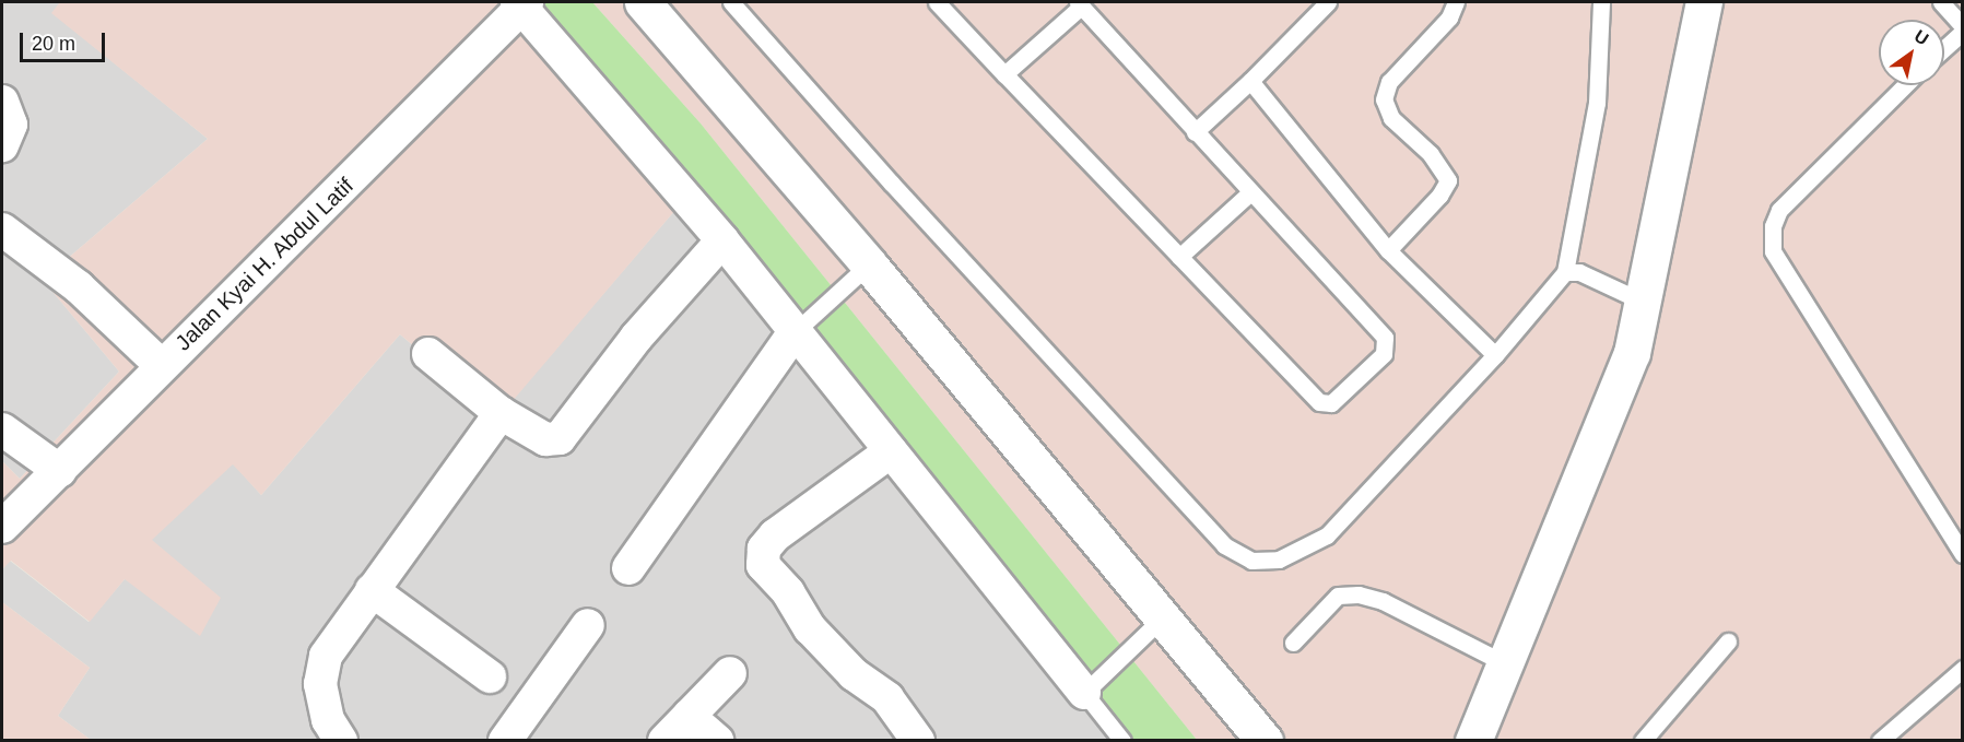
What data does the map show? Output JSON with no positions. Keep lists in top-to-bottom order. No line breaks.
{"streets":{"street":["Jalan Kyai H. Abdul Latif"]},"scale_bar":"20 m","north":"top right"}
